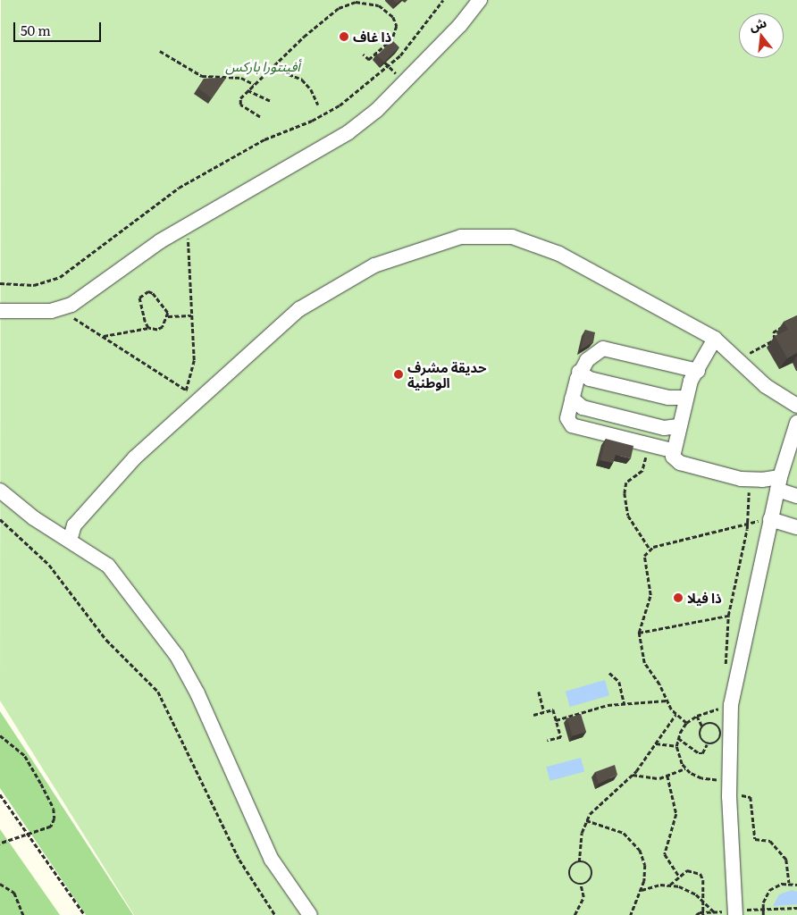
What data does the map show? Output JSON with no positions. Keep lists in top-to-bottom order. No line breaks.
{"parks":["أفينتورا باركس"],"places":["ذا غاف","حديقة مشرف الوطنية","ذا فيلا"],"scale_bar":"50 m","north":"top"}
